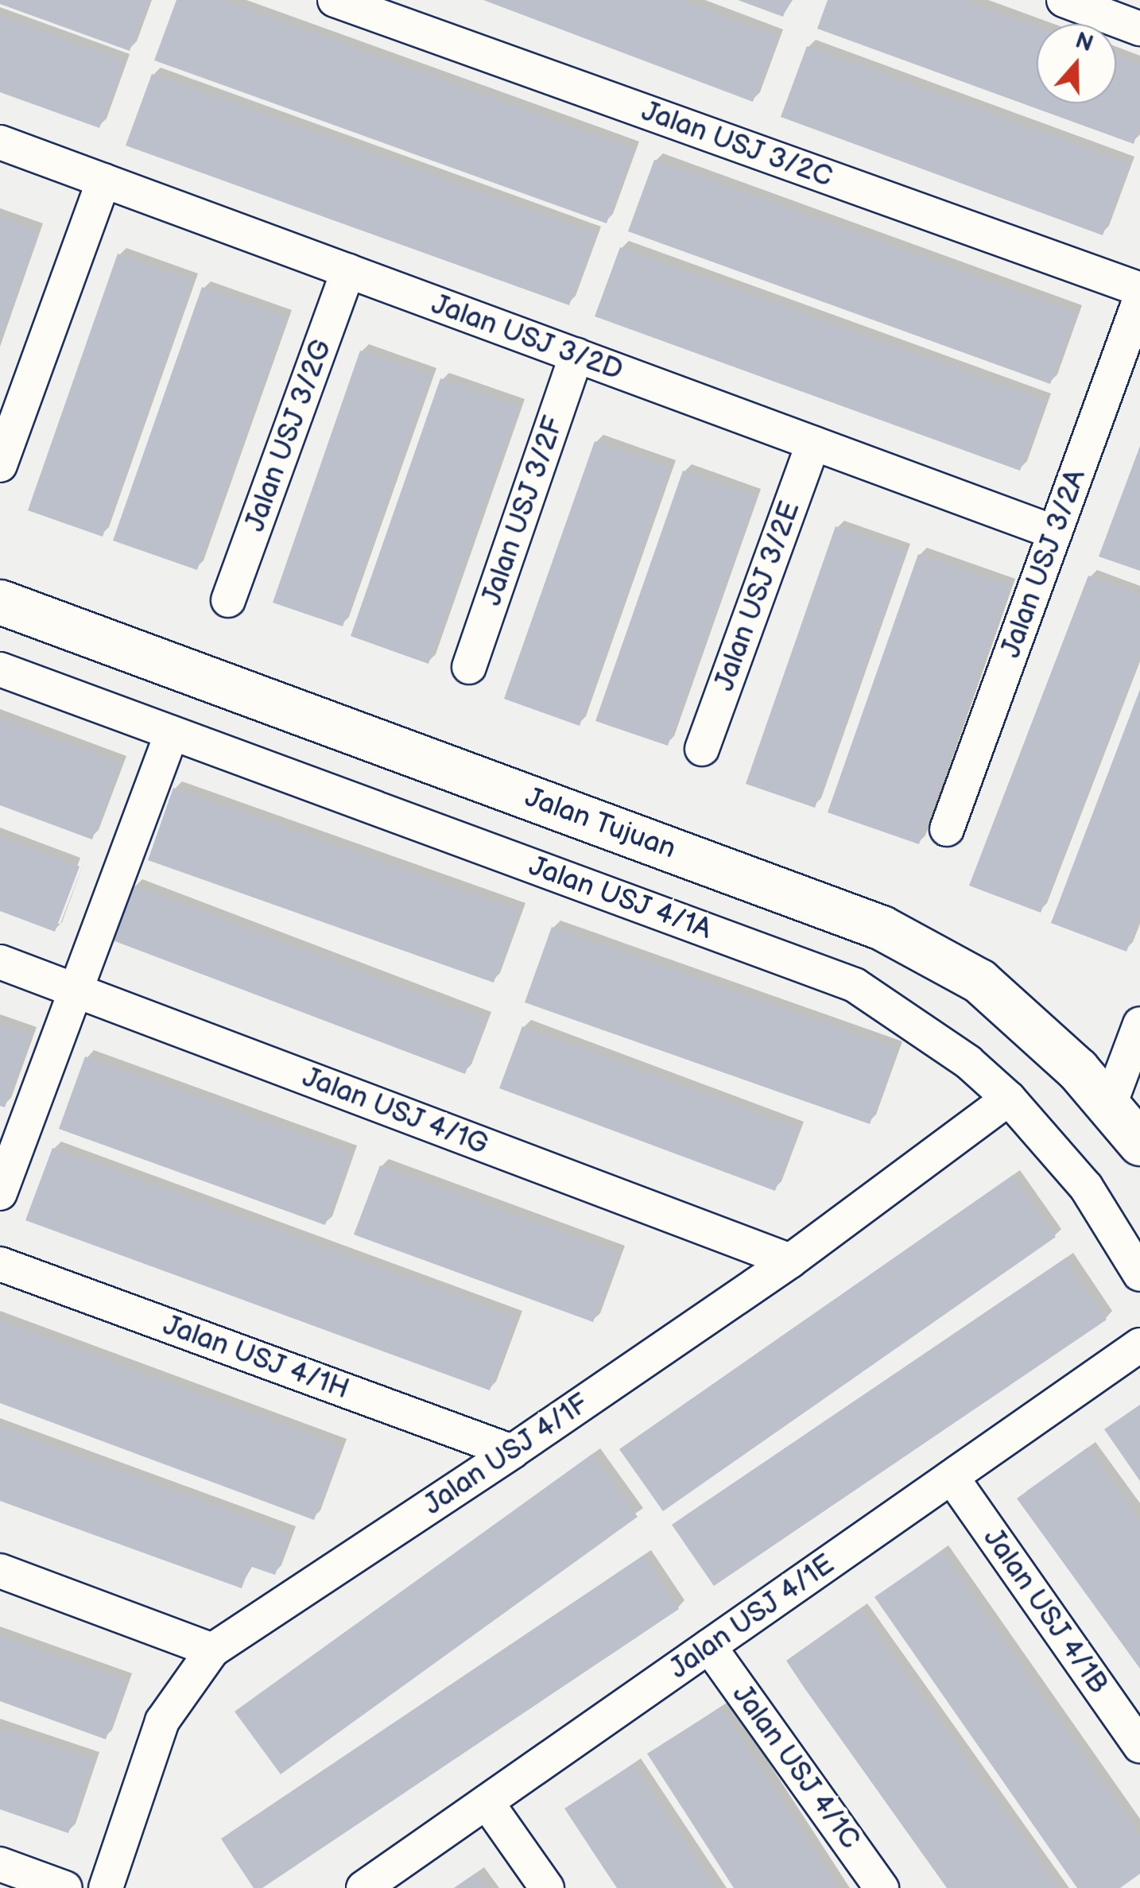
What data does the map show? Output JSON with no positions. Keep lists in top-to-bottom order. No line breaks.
{"streets":{"street":["Jalan USJ 3/2C","Jalan USJ 3/2D","Jalan USJ 3/2G","Jalan USJ 3/2F","Jalan USJ 3/2A","Jalan USJ 3/2E","Jalan Tujuan","Jalan USJ 4/1A","Jalan USJ 4/1G","Jalan USJ 4/1H","Jalan USJ 4/1F","Jalan USJ 4/1B","Jalan USJ 4/1E","Jalan USJ 4/1C"]},"crossings":[["Jalan USJ 3/2D","Jalan USJ 3/2G"],["Jalan USJ 3/2D","Jalan USJ 3/2F"],["Jalan USJ 3/2D","Jalan USJ 3/2A"],["Jalan USJ 3/2D","Jalan USJ 3/2E"],["Jalan USJ 4/1A","Jalan USJ 4/1F"],["Jalan USJ 4/1G","Jalan USJ 4/1F"],["Jalan USJ 4/1H","Jalan USJ 4/1F"],["Jalan USJ 4/1B","Jalan USJ 4/1E"],["Jalan USJ 4/1E","Jalan USJ 4/1C"]],"north":"top"}
